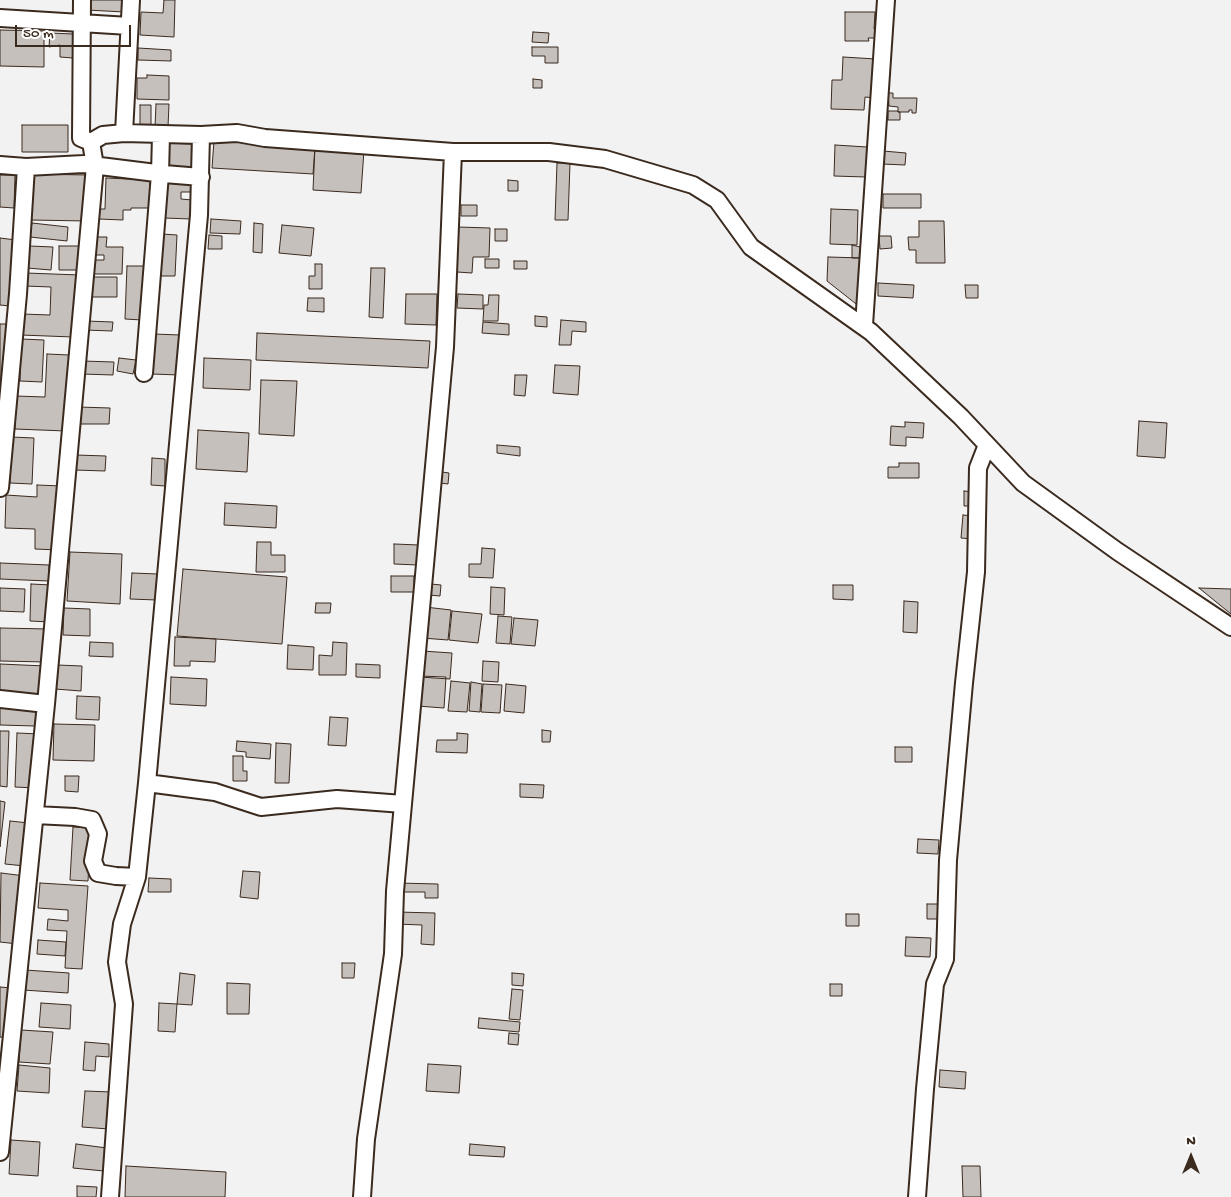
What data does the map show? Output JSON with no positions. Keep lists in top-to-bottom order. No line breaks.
{"scale_bar":"50 m","north":"top"}
